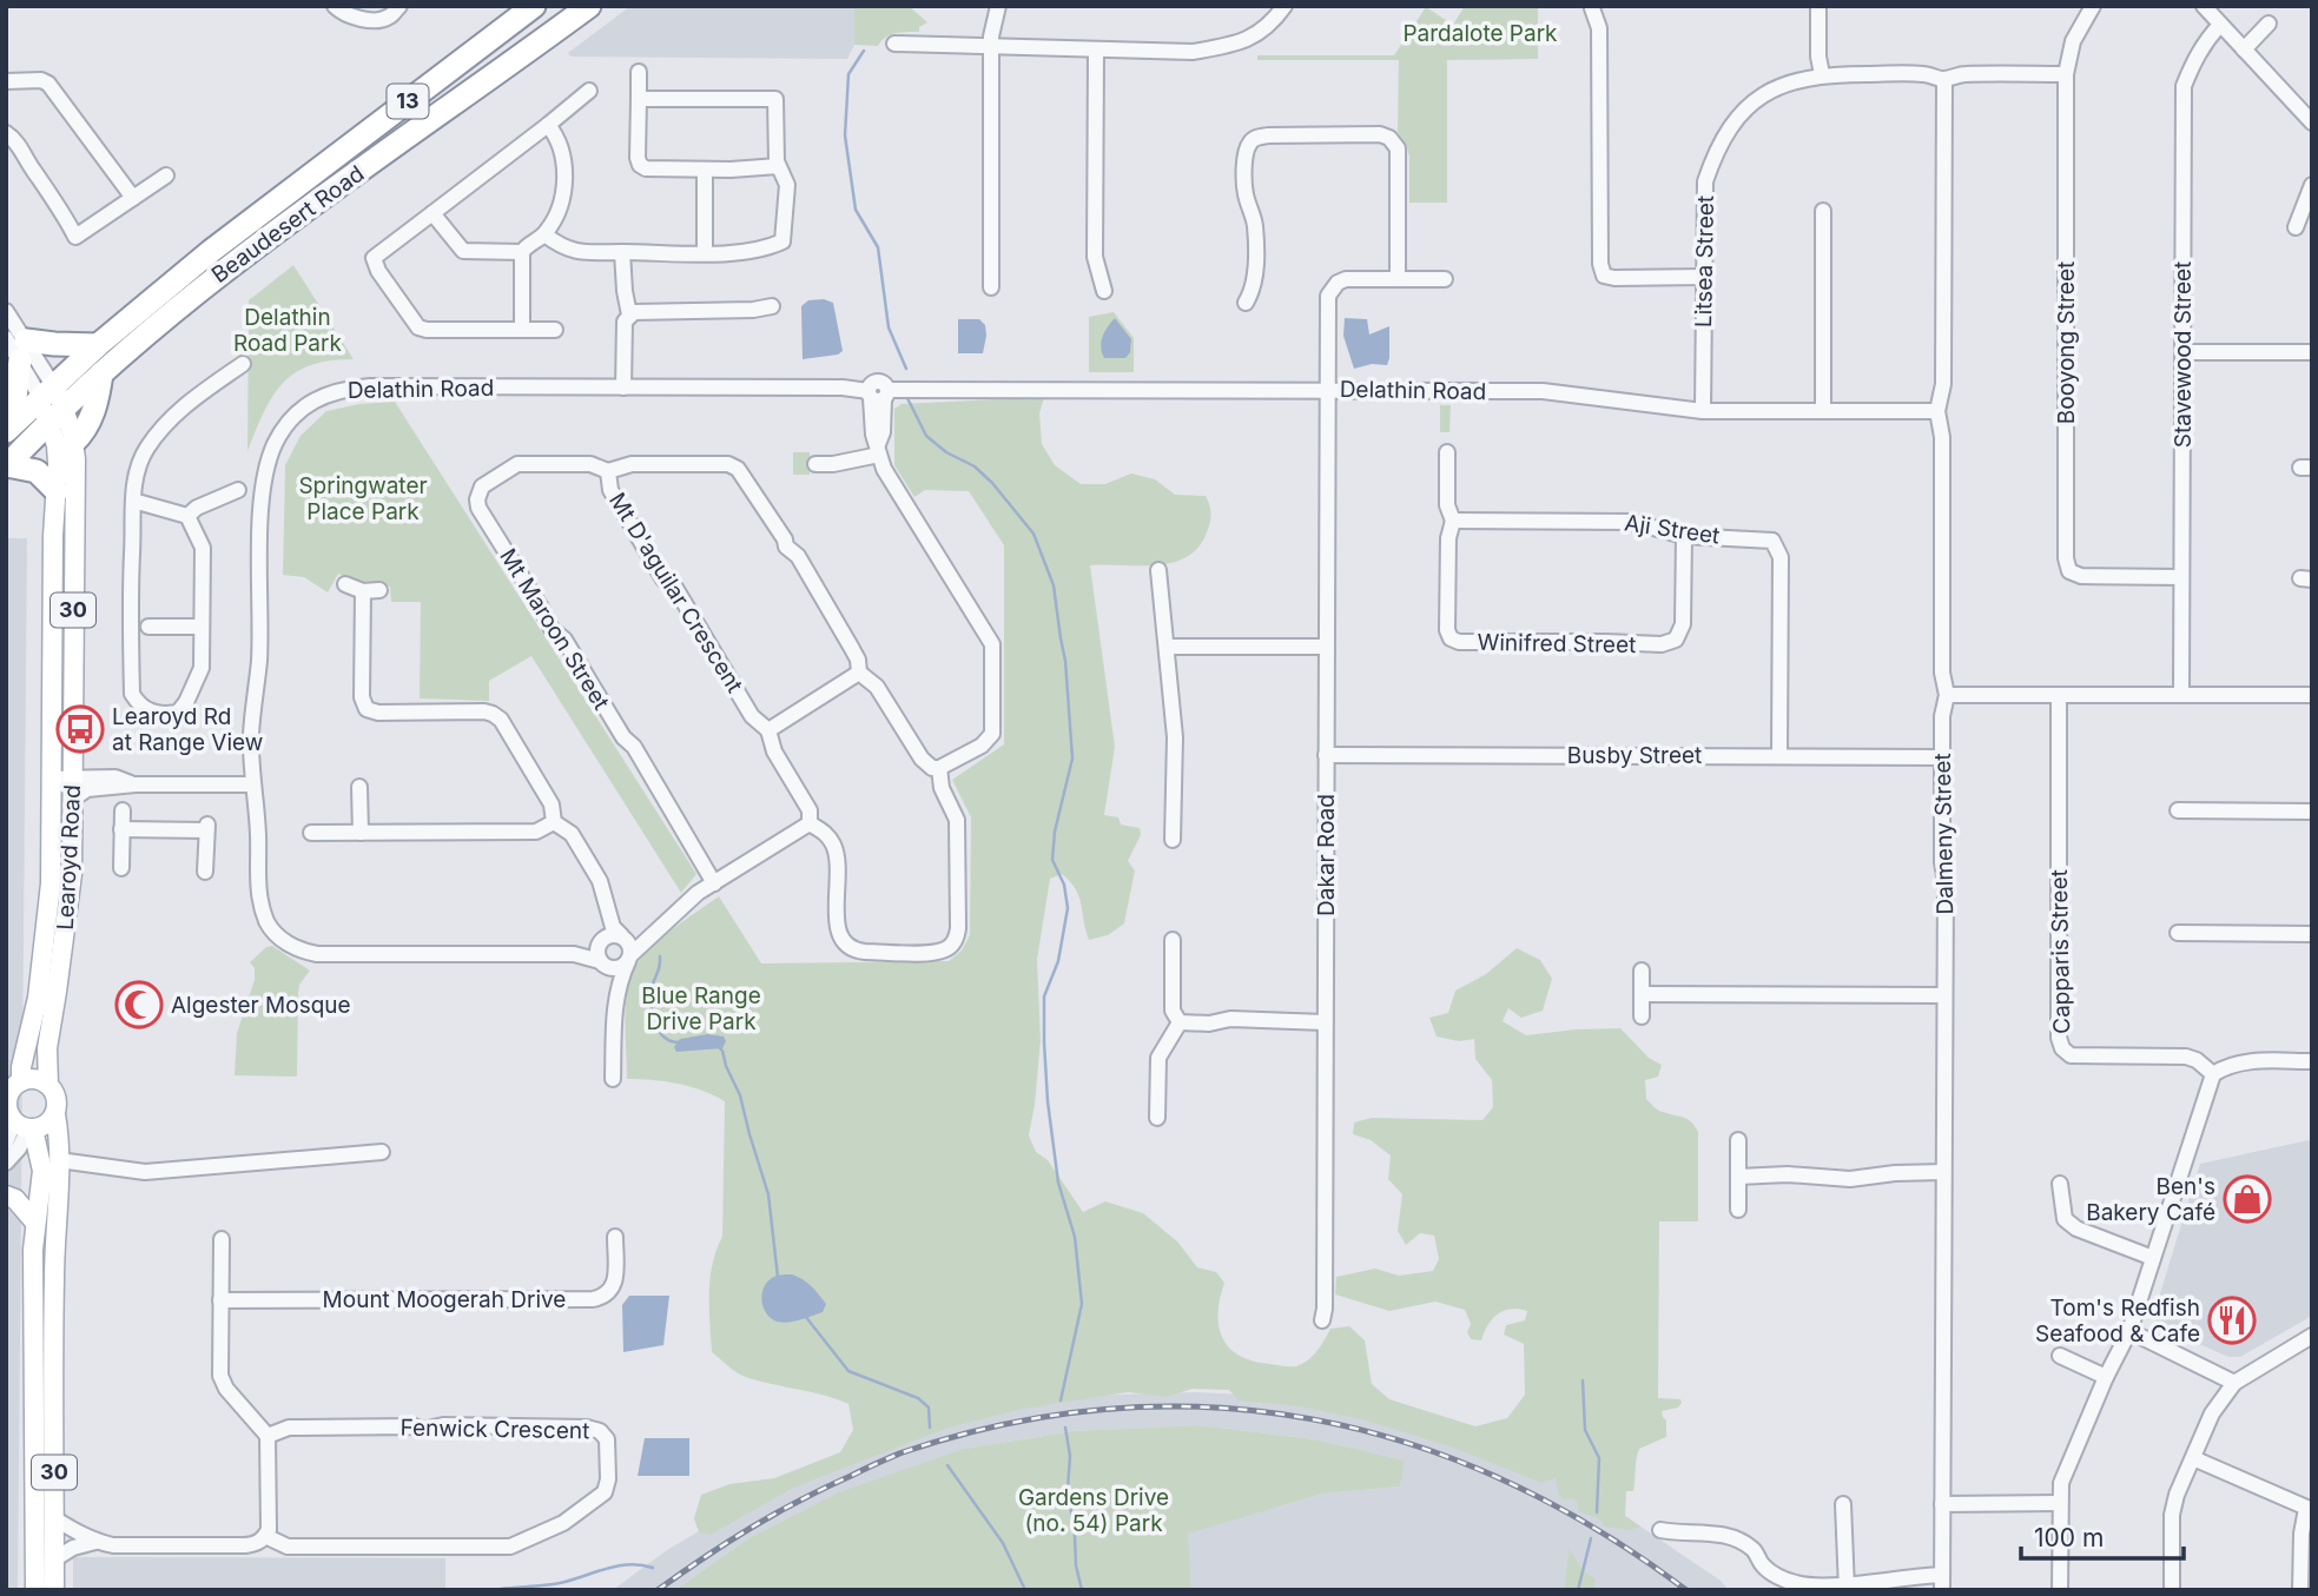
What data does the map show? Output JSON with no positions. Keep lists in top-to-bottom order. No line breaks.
{"streets":{"highway":["13","Beaudesert Road"],"main road":["30","Learoyd Road"],"street":["Litsea Street","Booyong Street","Stavewood Street","Delathin Road","Aji Street","Mt D'aguilar Crescent","Mt Maroon Street","Winifred Street","Busby Street","Dalmeny Street","Dakar Road","Capparis Street","Mount Moogerah Drive","Fenwick Crescent"]},"crossings":[["Beaudesert Road","Learoyd Road"],["Litsea Street","Booyong Street"],["Litsea Street","Delathin Road"],["Litsea Street","Dalmeny Street"],["Booyong Street","Stavewood Street"],["Delathin Road","Dalmeny Street"],["Delathin Road","Dakar Road"],["Aji Street","Winifred Street"],["Aji Street","Busby Street"],["Mt D'aguilar Crescent","Mt Maroon Street"],["30","Learoyd Road"],["Busby Street","Dalmeny Street"],["Busby Street","Dakar Road"]],"parks":["Pardalote Park","Delathin Road Park","Springwater Place Park","Blue Range Drive Park","Gardens Drive (no. 54) Park"],"places":{"bus stop":["Learoyd Rd at Range View"],"mosque":["Algester Mosque"],"shop":["Ben's Bakery Café"],"restaurant":["Tom's Redfish Seafood & Cafe"]},"scale_bar":"100 m"}
